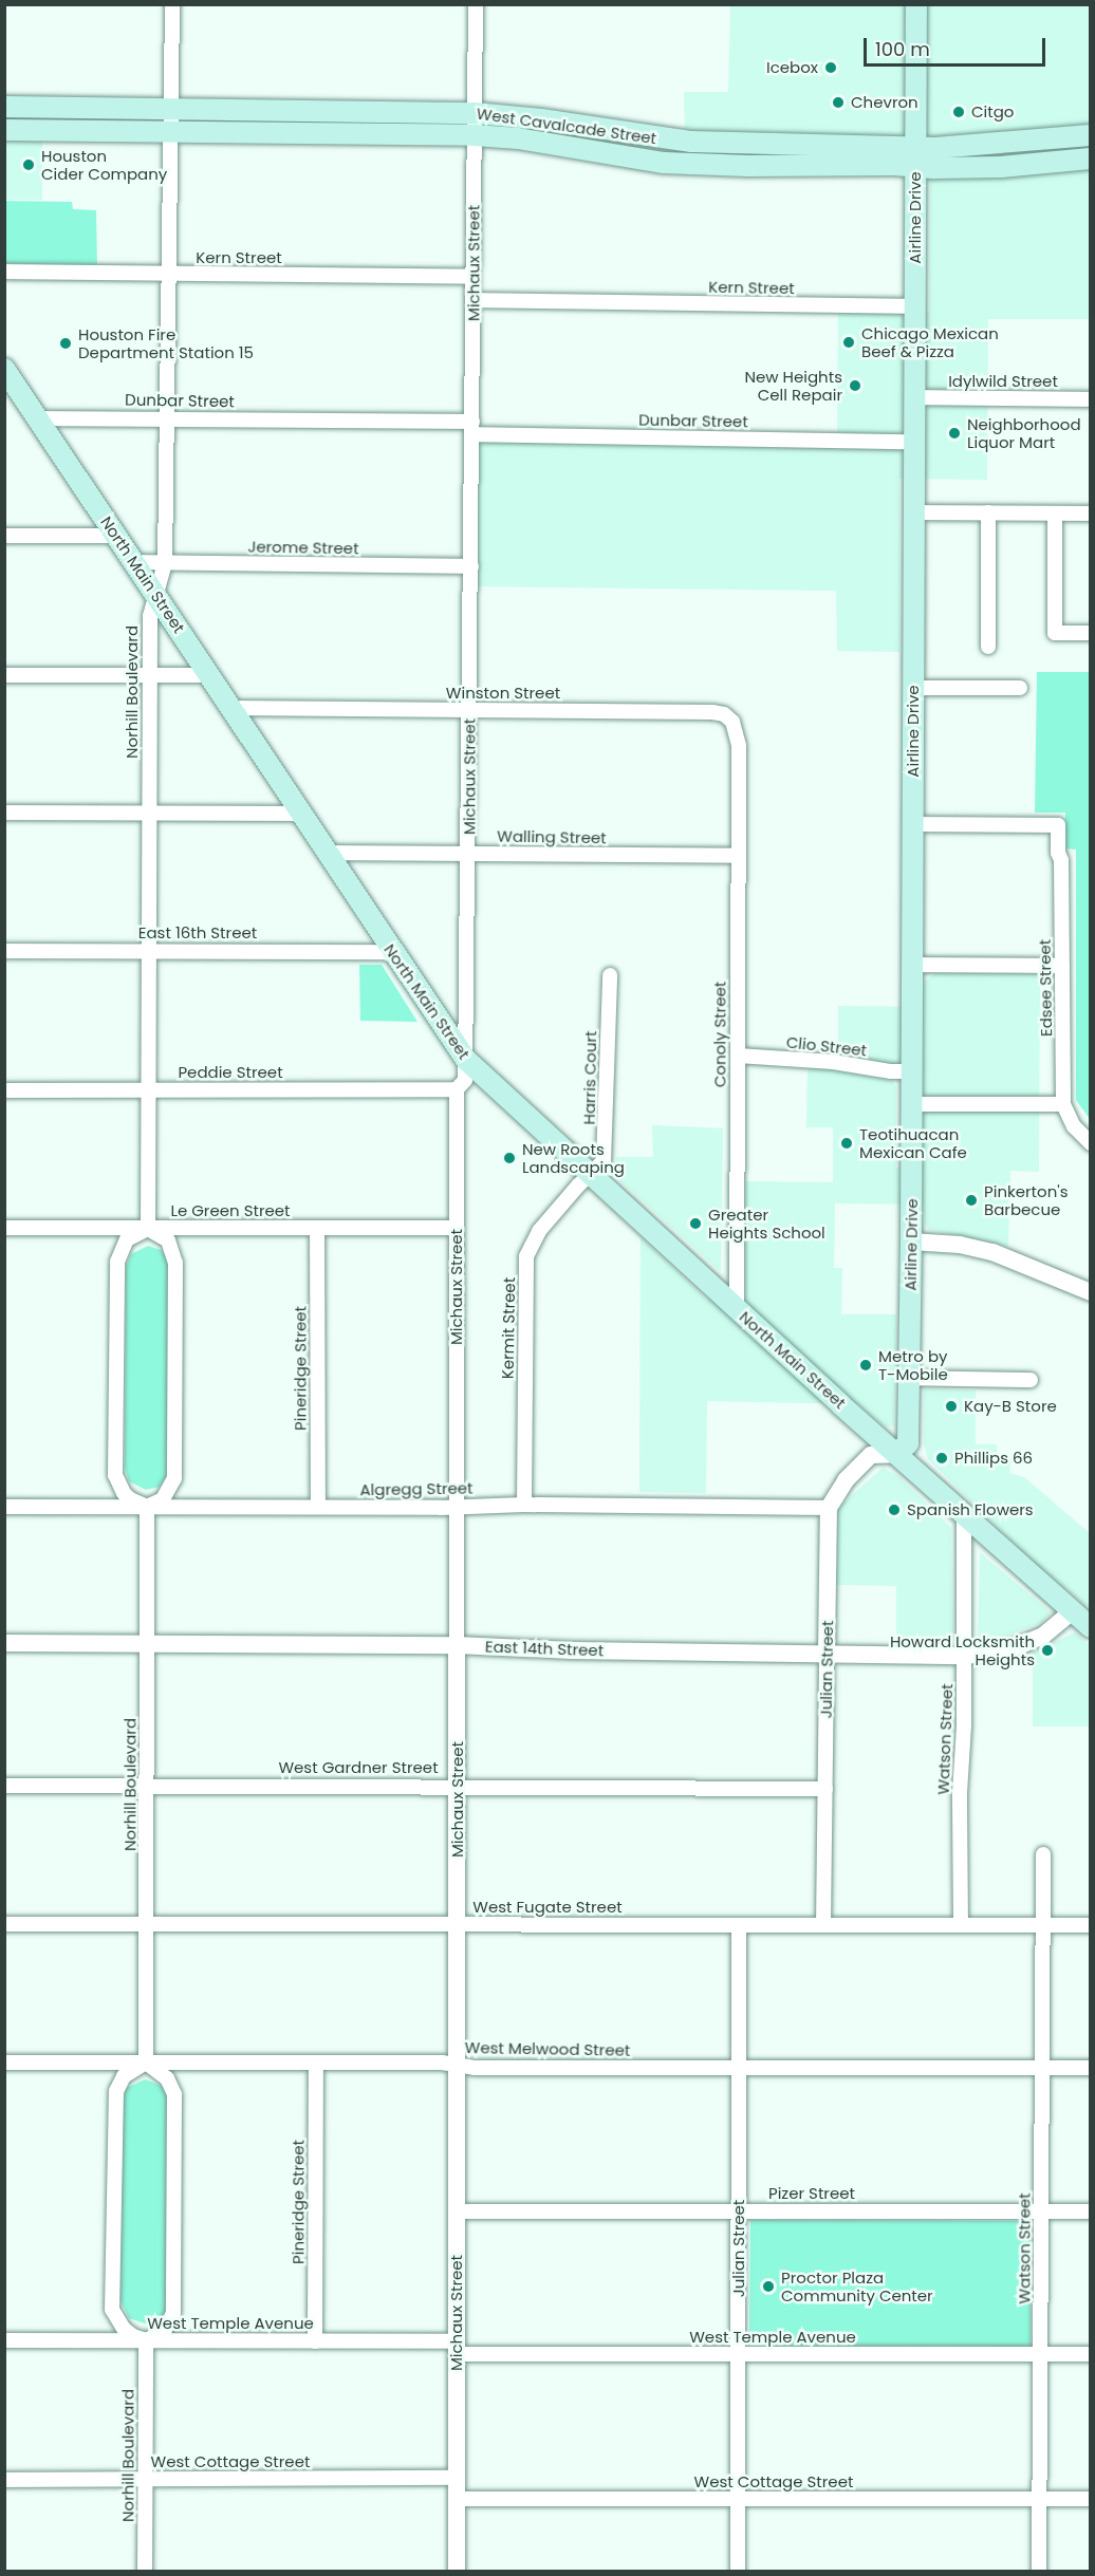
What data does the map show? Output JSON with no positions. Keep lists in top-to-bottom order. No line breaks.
{"streets":{"main road":["West Cavalcade Street","Airline Drive","North Main Street"],"street":["Kern Street","Michaux Street","Idylwild Street","Dunbar Street","Jerome Street","Norhill Boulevard","Winston Street","Walling Street","East 16th Street","Edsee Street","Conoly Street","Clio Street","Peddie Street","Harris Court","Le Green Street","Kermit Street","Pineridge Street","Algregg Street","East 14th Street","Julian Street","Watson Street","West Gardner Street","West Fugate Street","West Melwood Street","Pizer Street","West Temple Avenue","West Cottage Street"]},"crossings":[["West Cavalcade Street","Airline Drive"],["West Cavalcade Street","Michaux Street"],["West Cavalcade Street","Norhill Boulevard"],["Airline Drive","Kern Street"],["Airline Drive","Idylwild Street"],["Airline Drive","Dunbar Street"],["Airline Drive","North Main Street"],["Airline Drive","Edsee Street"],["Airline Drive","Clio Street"],["Kern Street","Michaux Street"],["Kern Street","Norhill Boulevard"],["Michaux Street","Dunbar Street"],["Michaux Street","Jerome Street"],["Michaux Street","North Main Street"],["Michaux Street","Winston Street"],["Michaux Street","Walling Street"],["Michaux Street","Peddie Street"],["Michaux Street","Le Green Street"],["Michaux Street","Algregg Street"],["Michaux Street","East 14th Street"],["Michaux Street","West Gardner Street"],["Michaux Street","West Fugate Street"],["Michaux Street","West Melwood Street"],["Michaux Street","Pizer Street"],["Michaux Street","West Temple Avenue"],["Michaux Street","West Cottage Street"],["Dunbar Street","North Main Street"],["Dunbar Street","Norhill Boulevard"],["Jerome Street","North Main Street"],["Jerome Street","Norhill Boulevard"],["North Main Street","Norhill Boulevard"],["North Main Street","Winston Street"],["North Main Street","Walling Street"],["North Main Street","East 16th Street"],["North Main Street","Conoly Street"],["North Main Street","Harris Court"],["North Main Street","Kermit Street"],["North Main Street","East 14th Street"],["North Main Street","Watson Street"],["Norhill Boulevard","East 16th Street"],["Norhill Boulevard","Peddie Street"],["Norhill Boulevard","Le Green Street"],["Norhill Boulevard","Algregg Street"],["Norhill Boulevard","East 14th Street"],["Norhill Boulevard","West Gardner Street"],["Norhill Boulevard","West Fugate Street"],["Norhill Boulevard","West Melwood Street"],["Norhill Boulevard","West Temple Avenue"],["Norhill Boulevard","West Cottage Street"],["Winston Street","Conoly Street"],["Walling Street","Conoly Street"],["Conoly Street","Clio Street"],["Harris Court","Kermit Street"],["Le Green Street","Pineridge Street"],["Kermit Street","Algregg Street"],["Pineridge Street","Algregg Street"],["Pineridge Street","West Melwood Street"],["Pineridge Street","West Temple Avenue"],["Algregg Street","Julian Street"],["East 14th Street","Julian Street"],["East 14th Street","Watson Street"],["Julian Street","West Gardner Street"],["Julian Street","West Fugate Street"],["Julian Street","West Melwood Street"],["Julian Street","Pizer Street"],["Julian Street","West Temple Avenue"],["Julian Street","West Cottage Street"],["Watson Street","West Fugate Street"],["Watson Street","West Melwood Street"],["Watson Street","Pizer Street"],["Watson Street","West Temple Avenue"],["Watson Street","West Cottage Street"]],"places":["Icebox","Chevron","Citgo","Houston Cider Company","Chicago Mexican Beef & Pizza","Houston Fire Department Station 15","New Heights Cell Repair","Neighborhood Liquor Mart","Teotihuacan Mexican Cafe","New Roots Landscaping","Pinkerton's Barbecue","Greater Heights School","Metro by T-Mobile","Kay-B Store","Phillips 66","Spanish Flowers","Howard Locksmith Heights","Proctor Plaza Community Center"],"scale_bar":"100 m"}
